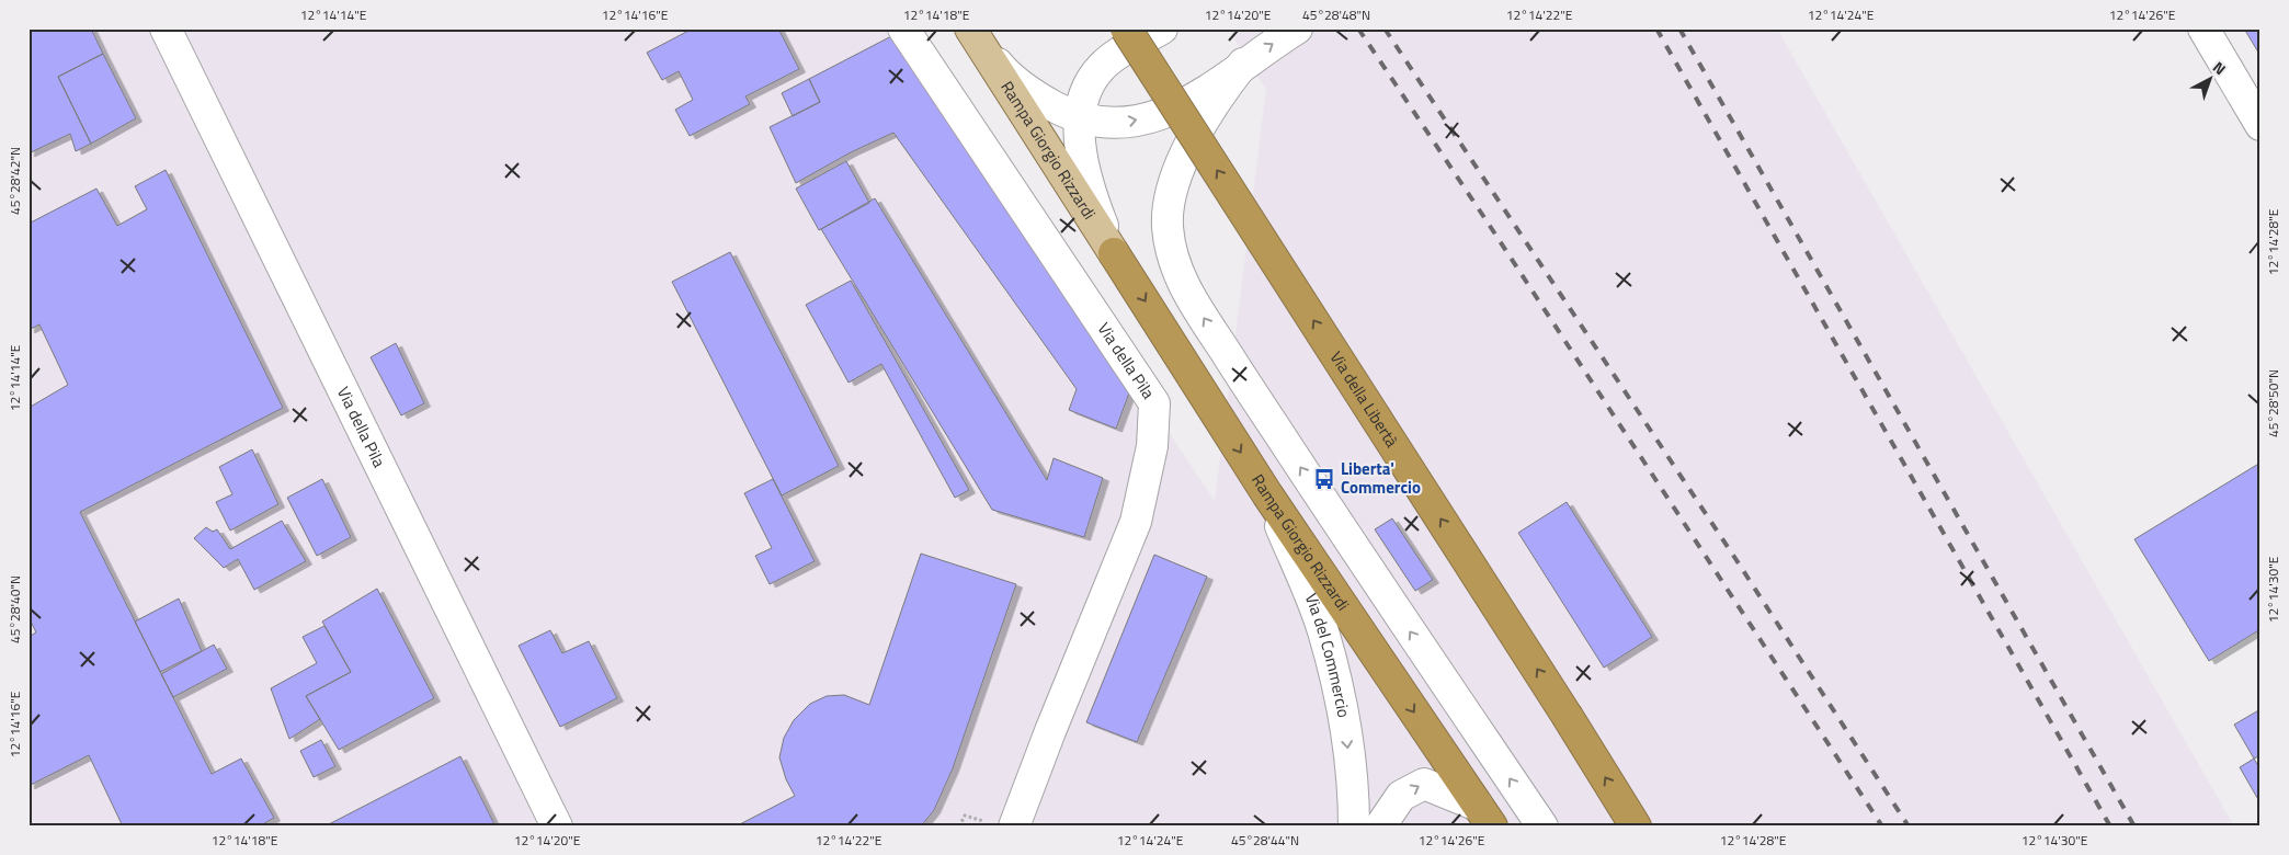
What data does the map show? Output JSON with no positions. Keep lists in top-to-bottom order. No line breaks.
{"streets":{"highway":["Rampa Giorgio Rizzardi","Via della Libertà"],"street":["Via della Pila","Via del Commercio"]},"crossings":[["Rampa Giorgio Rizzardi","Via del Commercio"]],"one_way":["Rampa Giorgio Rizzardi","Via della Libertà"],"places":{"bus stop":["Liberta' Commercio"]},"north":"top right","coordinates":["12°14'14\"E","12°14'16\"E","12°14'18\"E","12°14'20\"E","45°28'48\"N","12°14'22\"E","12°14'24\"E","12°14'26\"E","45°28'42\"N","12°14'28\"E","45°28'50\"N","12°14'30\"E","45°28'40\"N","45°28'44\"N"]}
